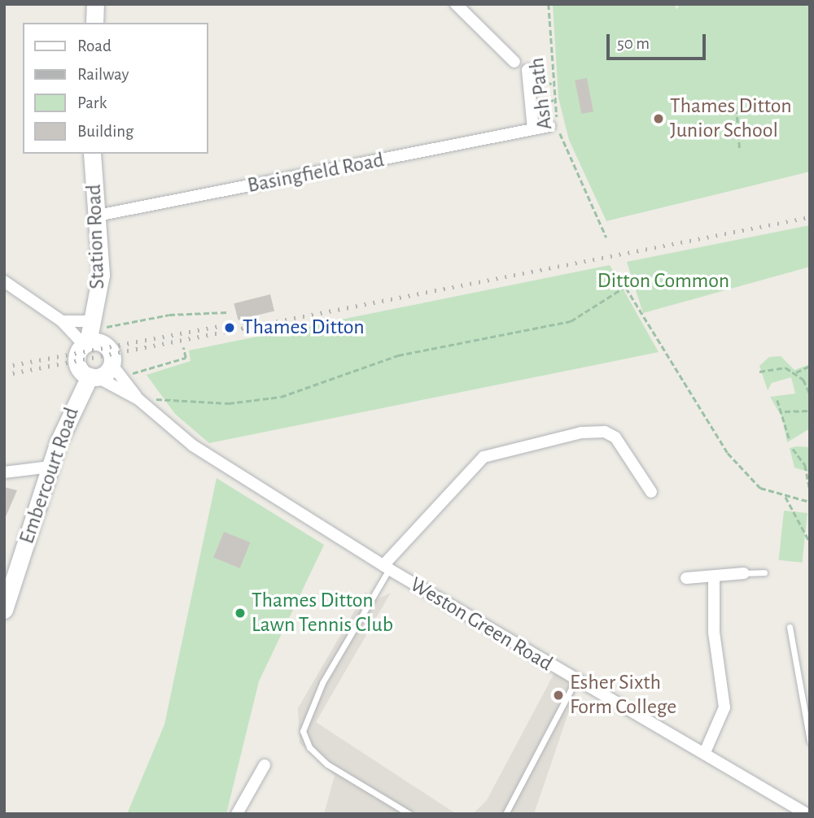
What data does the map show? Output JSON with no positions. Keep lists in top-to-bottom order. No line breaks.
{"streets":{"main road":["Station Road","Embercourt Road"],"street":["Basingfield Road","Weston Green Road"],"path":["Ash Path"]},"crossings":[["Basingfield Road","Station Road"],["Station Road","Embercourt Road"],["Station Road","Weston Green Road"],["Embercourt Road","Weston Green Road"]],"parks":["Ditton Common"],"places":["Thames Ditton Junior School","Thames Ditton","Thames Ditton Lawn Tennis Club","Esher Sixth Form College"],"legend":["Road","Railway","Park","Building"],"scale_bar":"50 m"}
